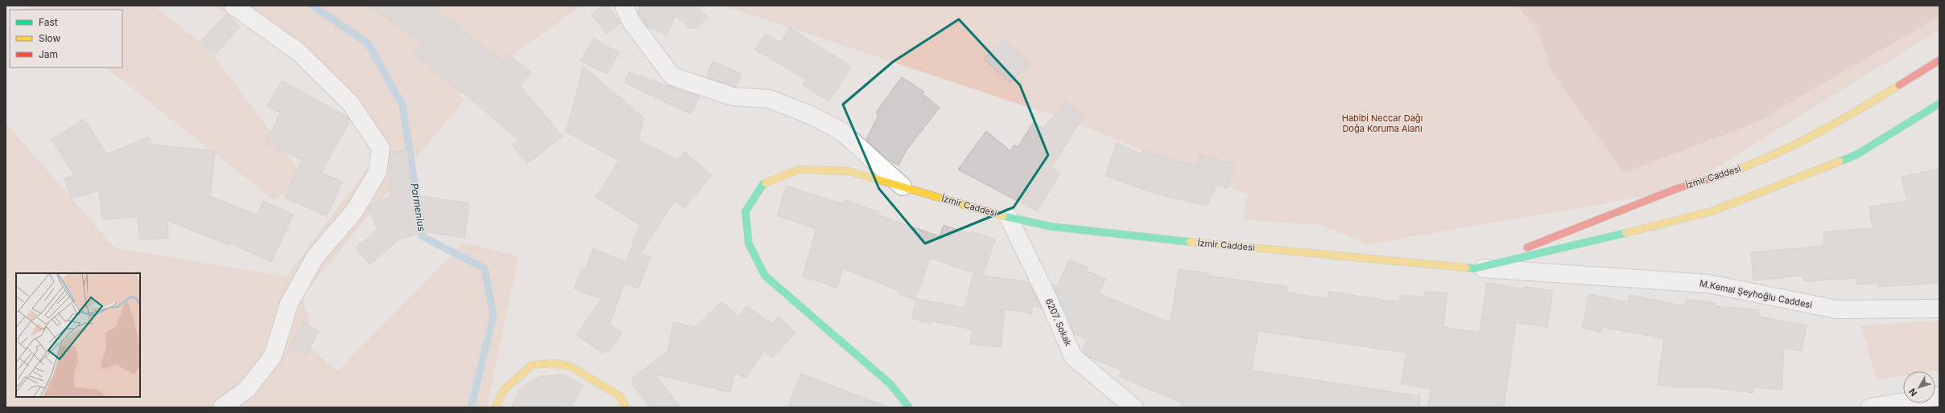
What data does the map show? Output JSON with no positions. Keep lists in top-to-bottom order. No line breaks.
{"streets":{"street":["İzmir Caddesi","M.Kemal Şeyhoğlu Caddesi","6207. Sokak"]},"crossings":[["İzmir Caddesi","M.Kemal Şeyhoğlu Caddesi"],["İzmir Caddesi","6207. Sokak"]],"water":["Parmenius"],"parks":["Habibi Neccar Dağı Doğa Koruma Alanı"],"legend":["Fast","Slow","Jam"],"north":"bottom left"}
